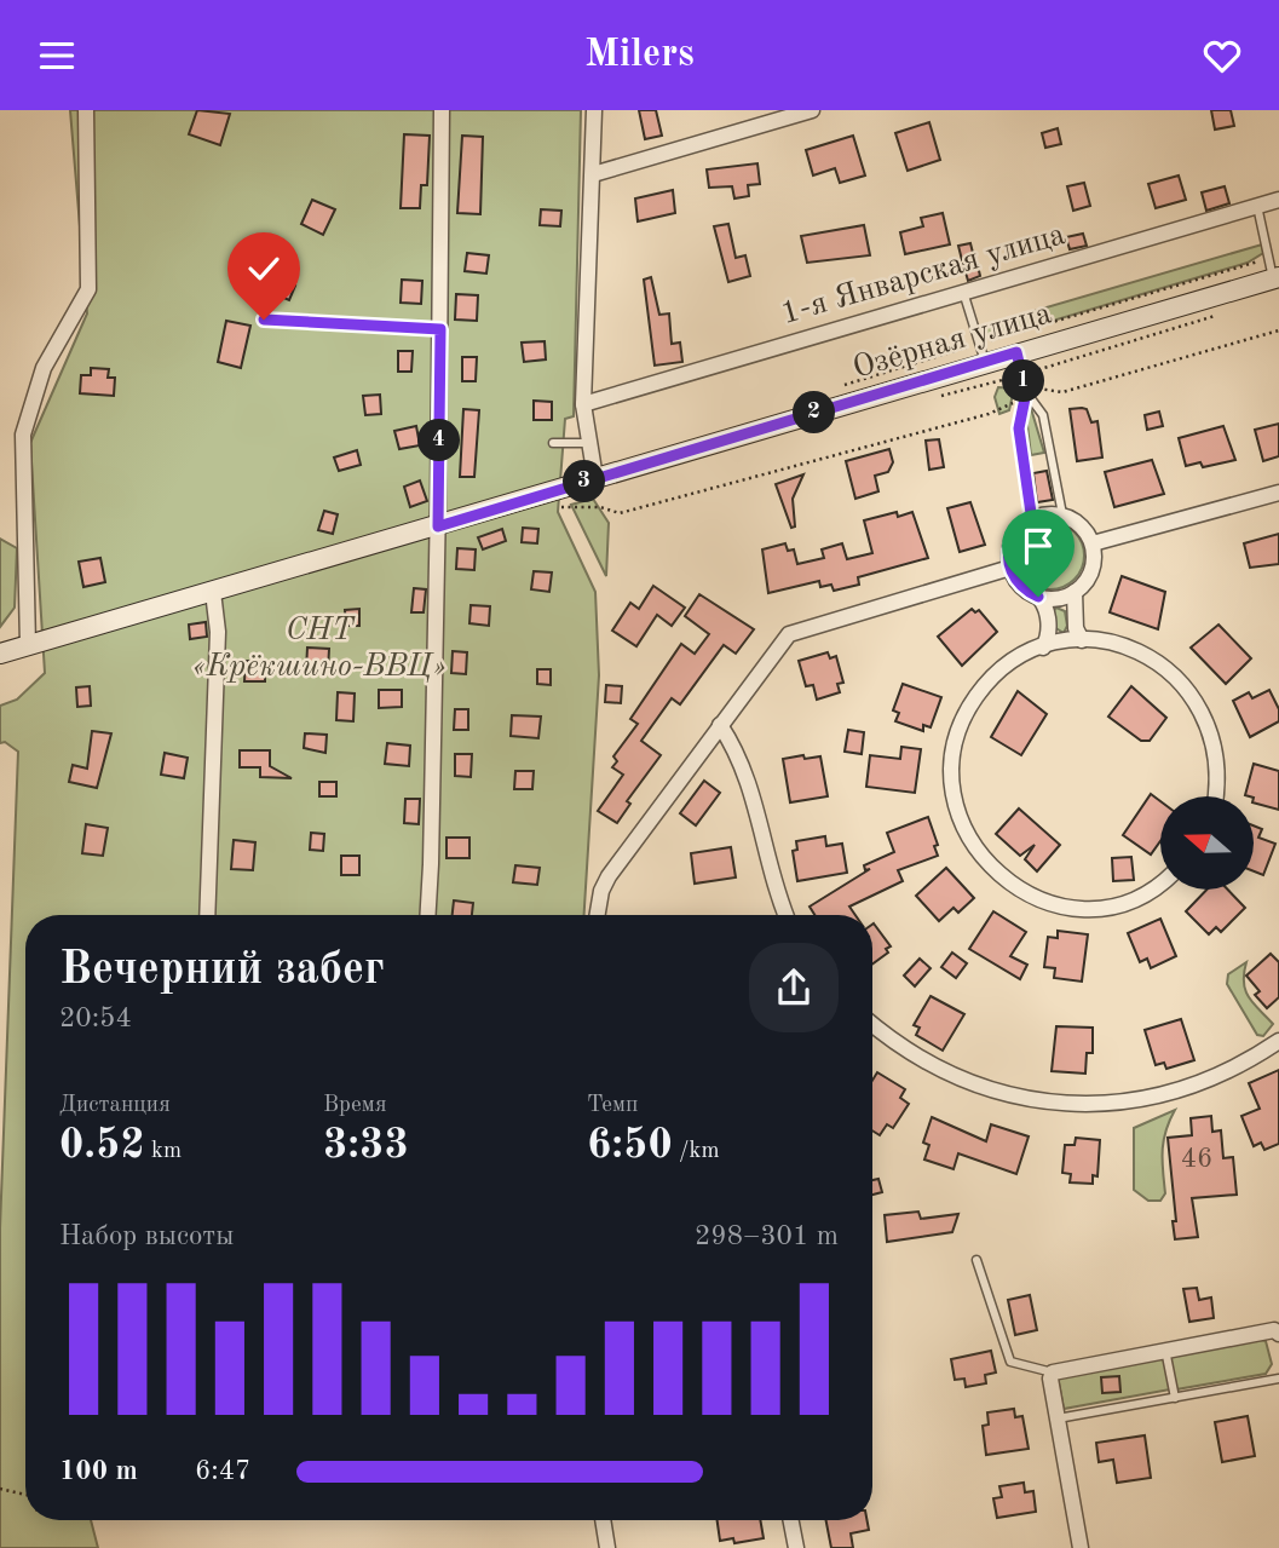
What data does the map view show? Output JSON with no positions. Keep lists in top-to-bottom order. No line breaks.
{"streets":{"main road":["Озёрная улица"],"street":["1-я Январская улица"]},"parks":["СНТ «Крёкшино-ВВЦ»"],"house_numbers":["46"],"north":"left","page":{"header":"Milers","pins":["1","2","4","3"],"heading":["Вечерний забег","20:54"],"stats":[["Дистанция","0.52 km"],["Время","3:33"],["Темп","6:50 /km"]],"chart":["Набор высоты","298–301 m"],"list":[{"name":"100 m","note":"6:47"}]}}
